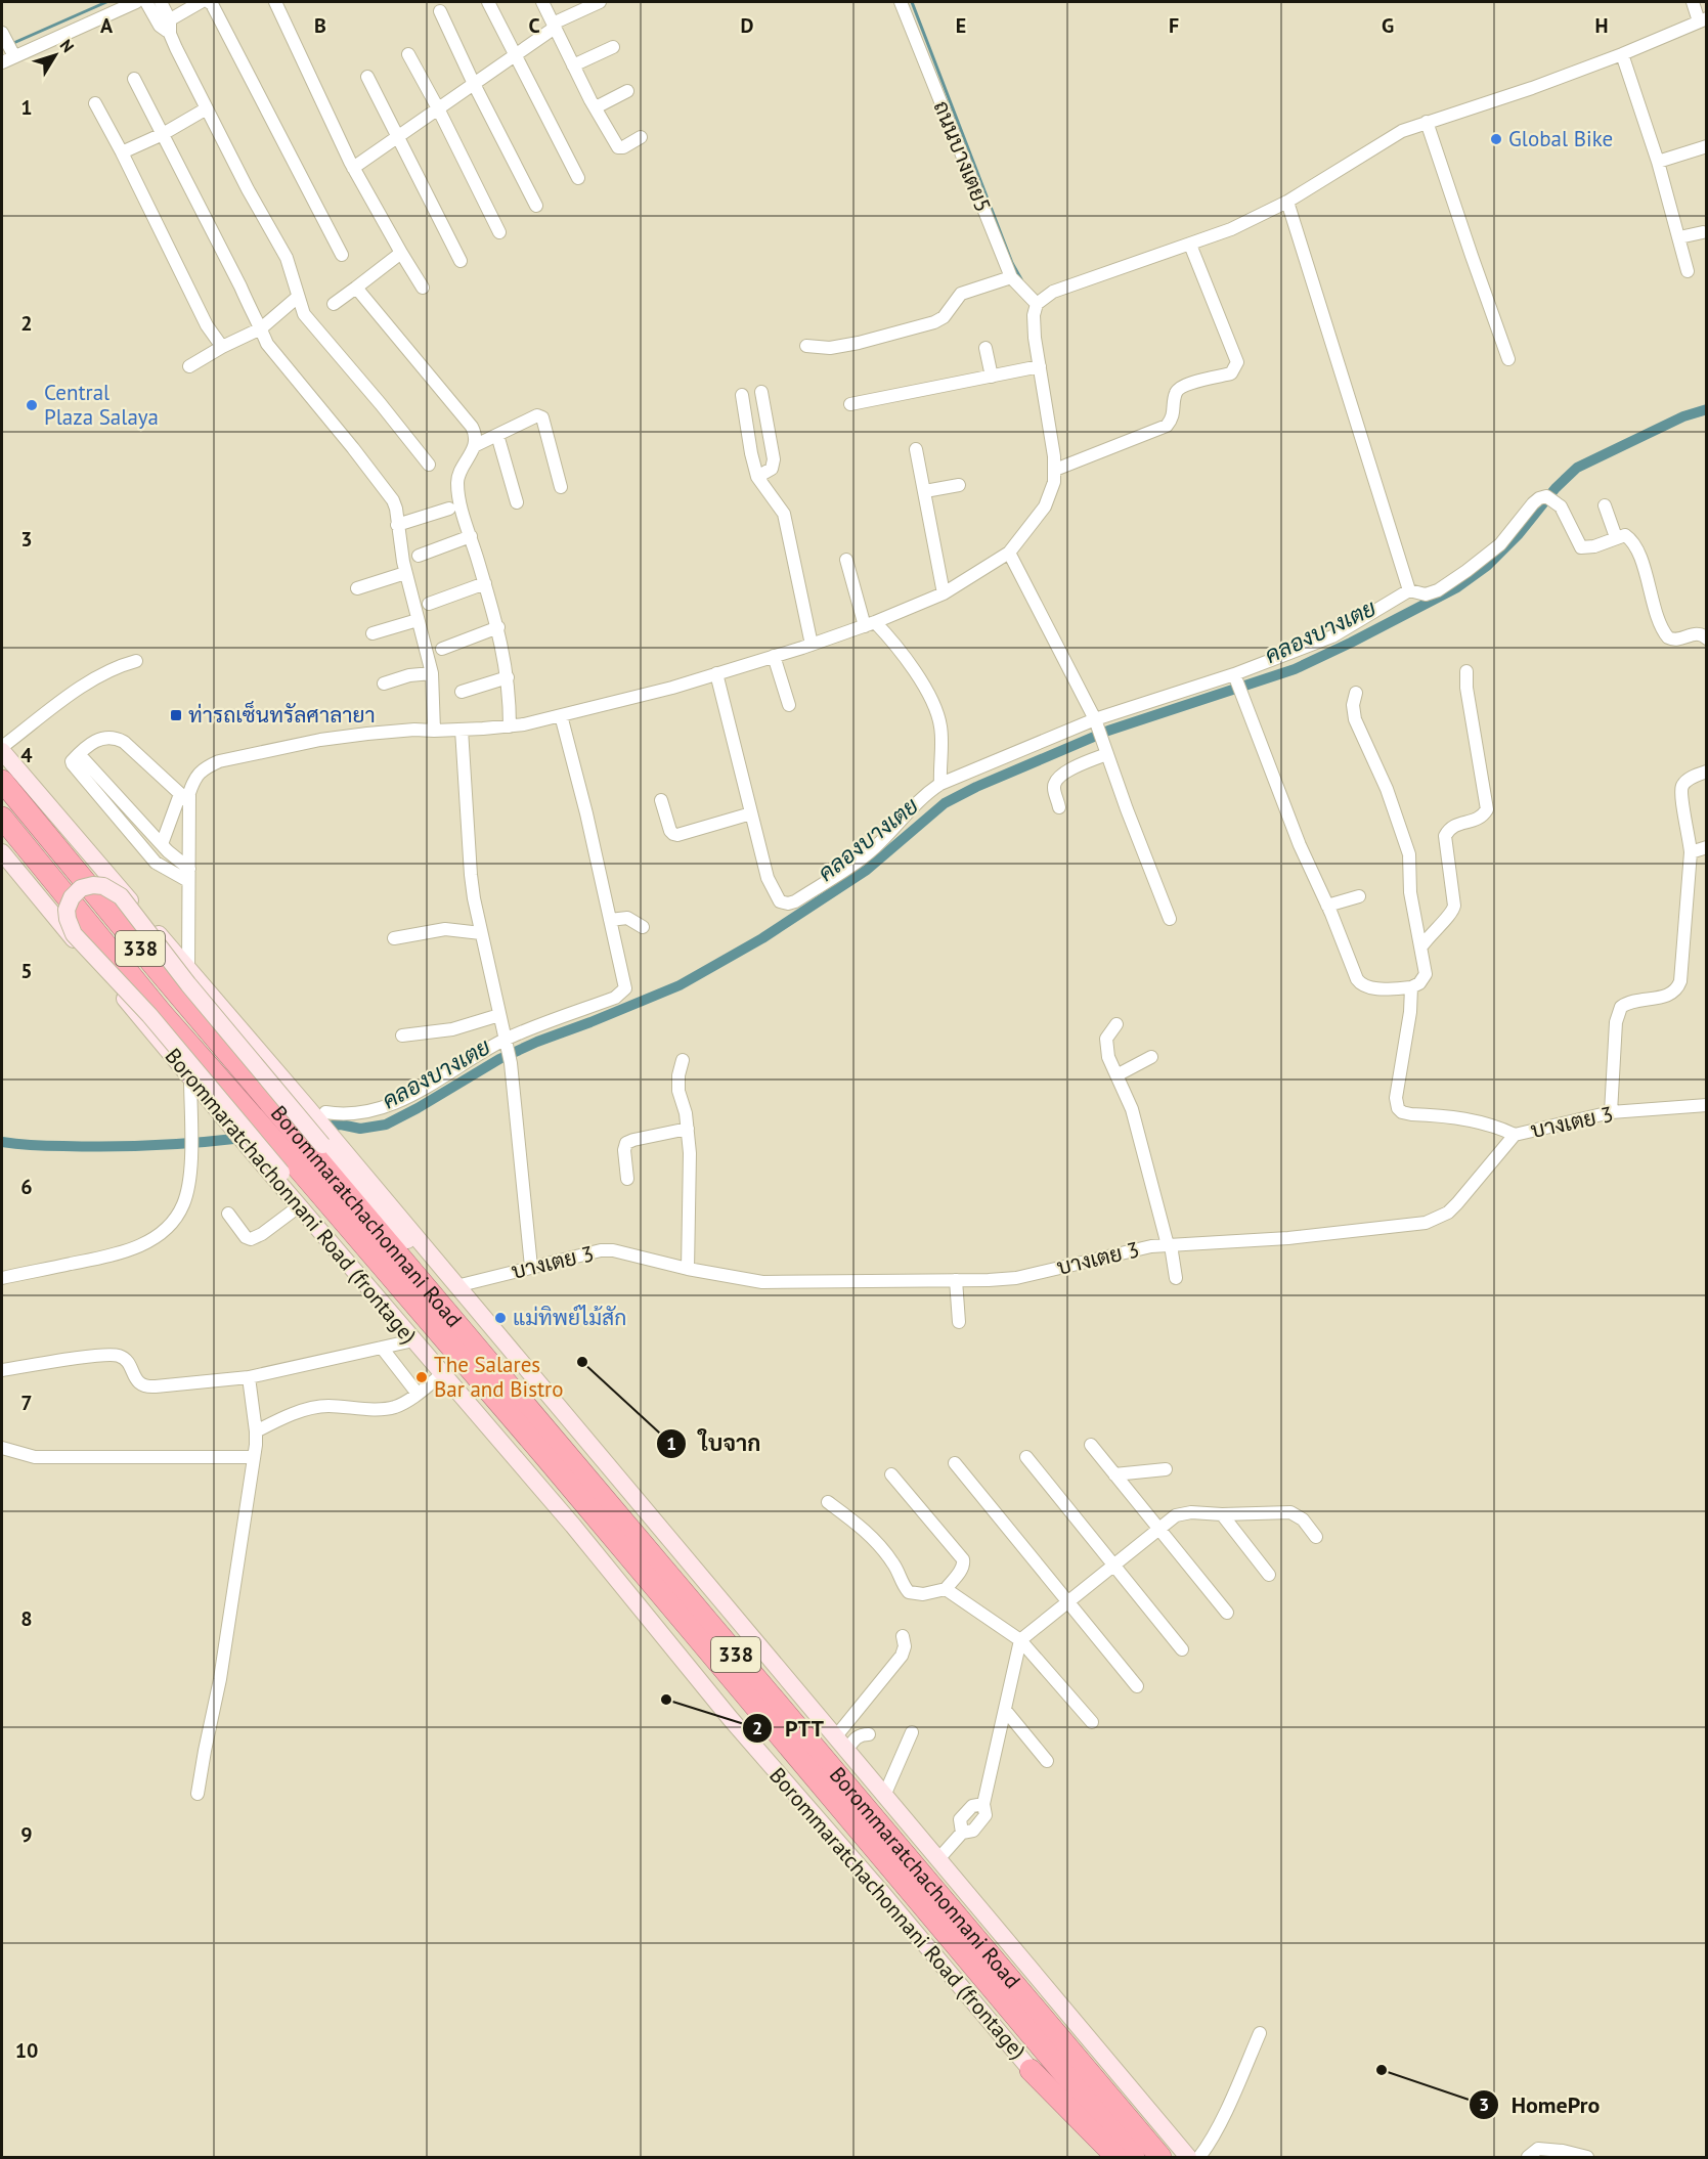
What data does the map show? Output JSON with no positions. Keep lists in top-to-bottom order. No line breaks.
{"streets":{"highway":["338","Borommaratchachonnani Road"],"main road":["Borommaratchachonnani Road (frontage)"],"street":["ถนนบางเตย5","บางเตย 3"]},"crossings":[["338","บางเตย 3"],["338","Borommaratchachonnani Road"]],"water":["คลองบางเตย"],"places":{"other":["Global Bike","Central Plaza Salaya","แม่ทิพย์ไม้สัก","ใบจาก","The Salares Bar and Bistro","PTT","HomePro"],"transit":["ท่ารถเซ็นทรัลศาลายา"]},"north":"top right","grid":{"columns":["A","B","C","D","E","F","G","H"],"rows":["1","2","3","4","5","6","7","8","9","10"]}}
